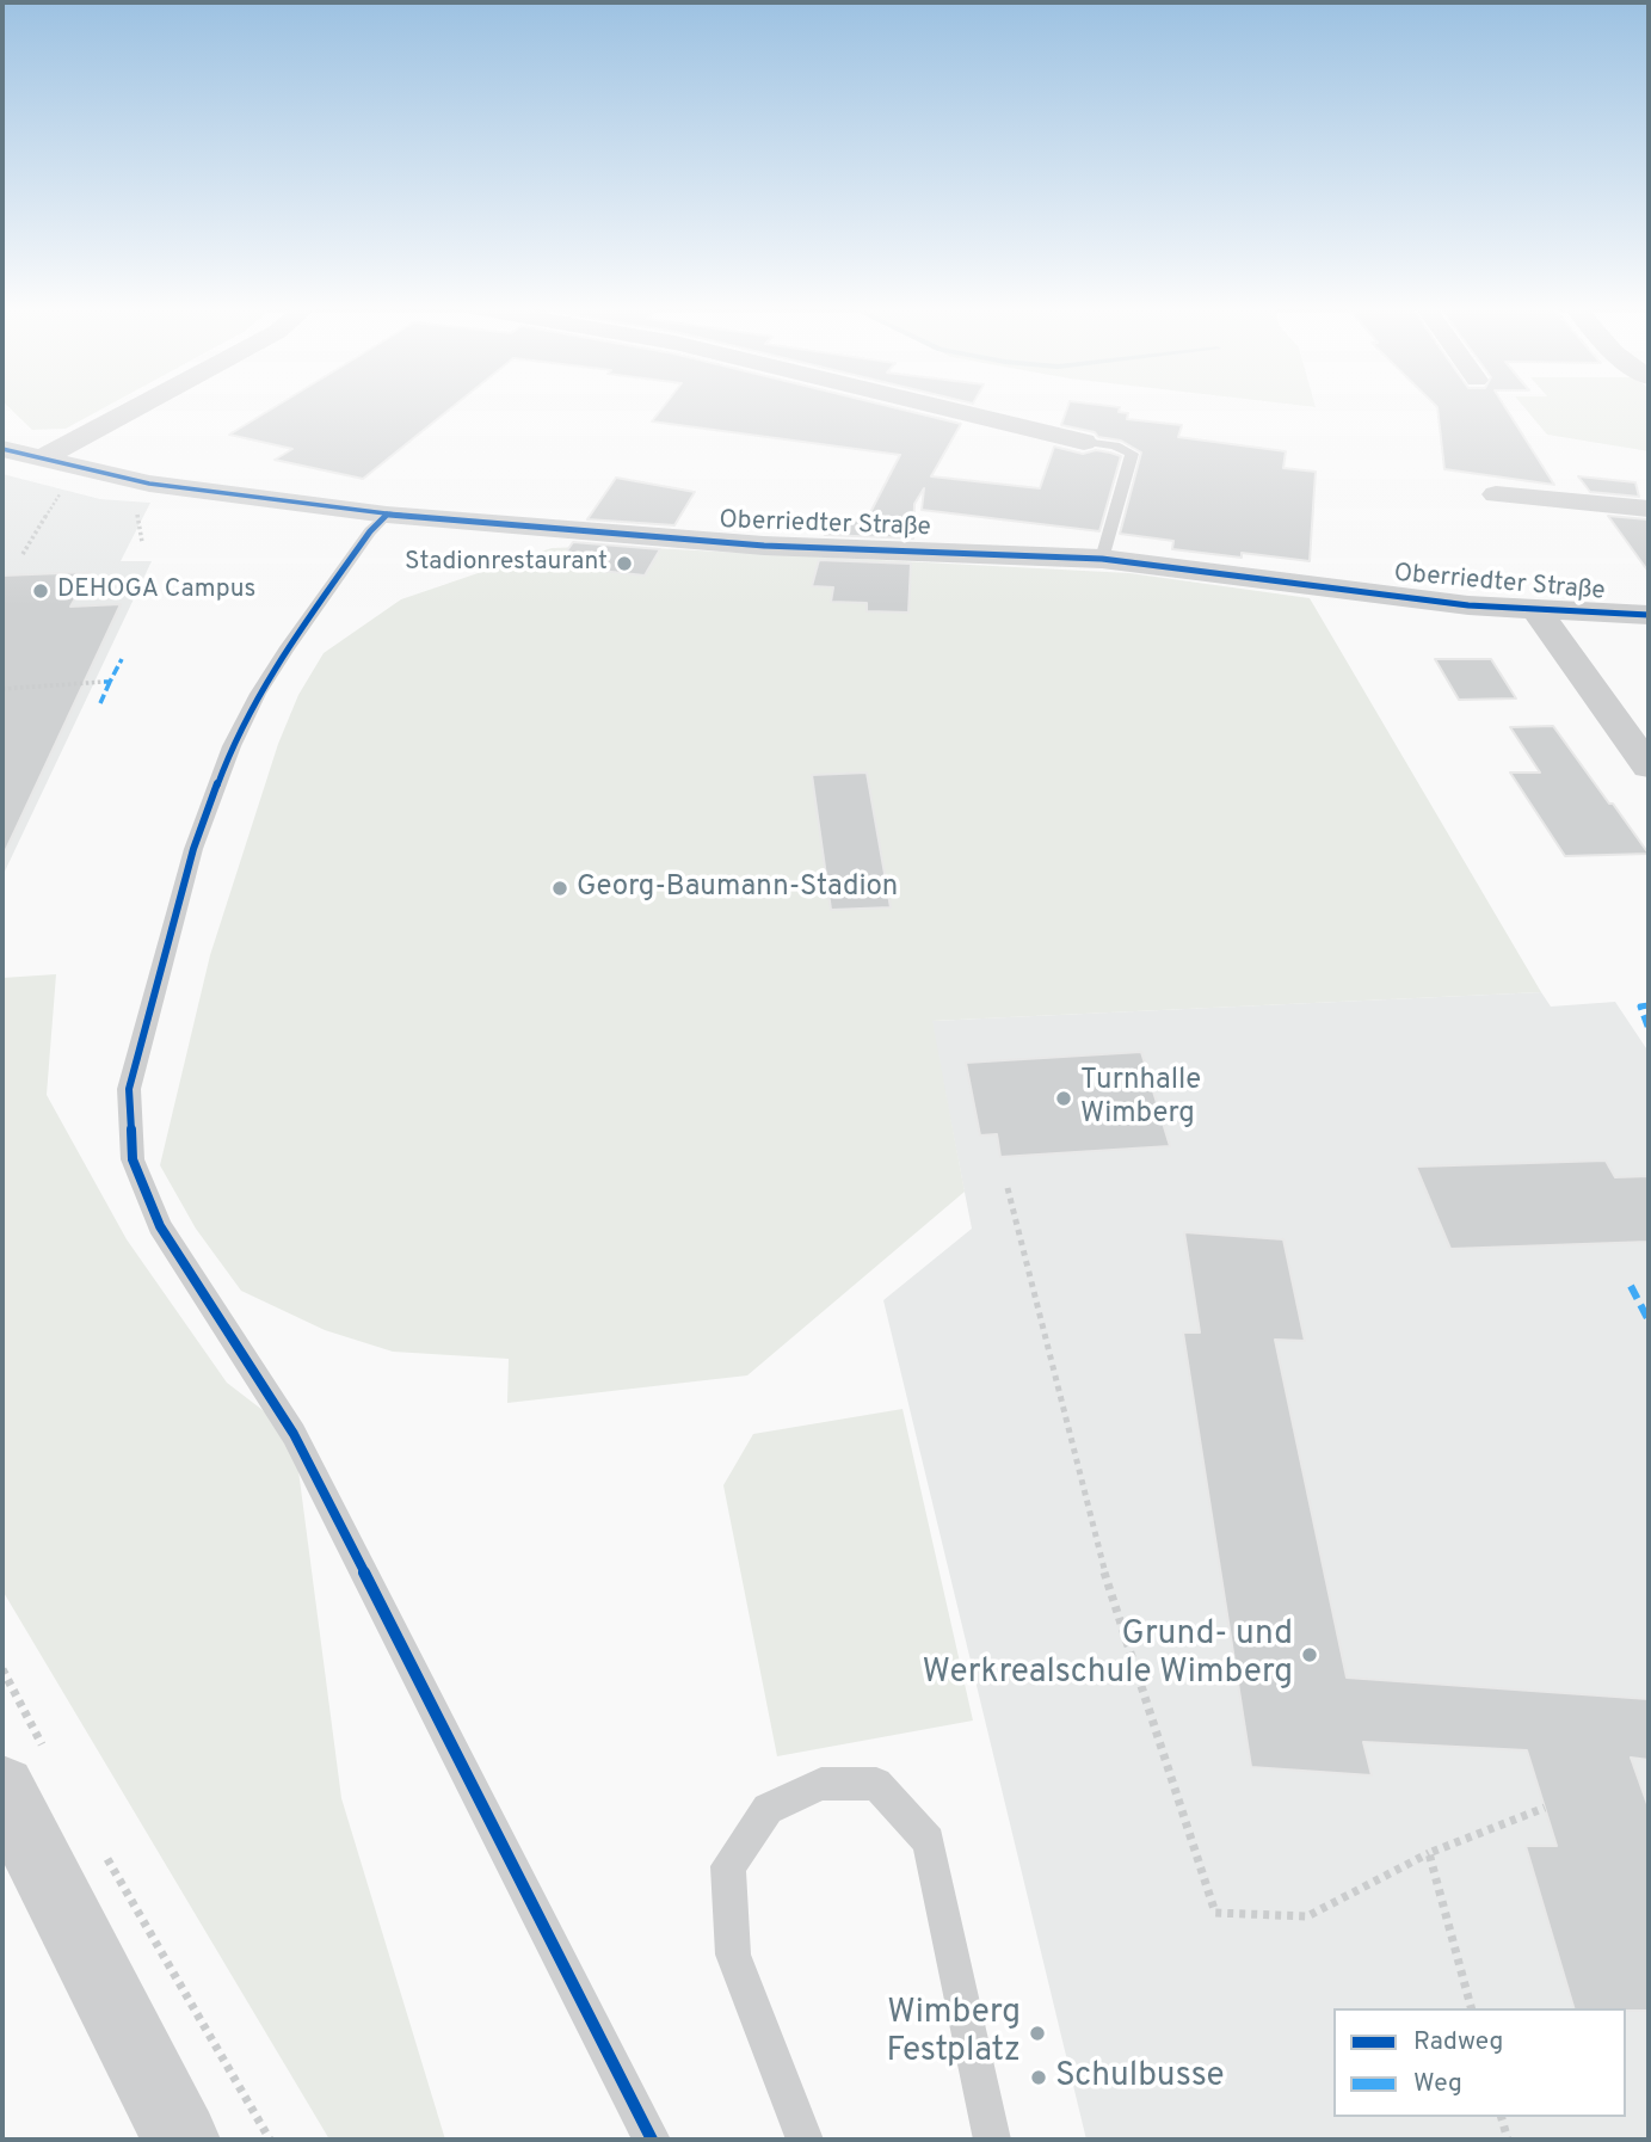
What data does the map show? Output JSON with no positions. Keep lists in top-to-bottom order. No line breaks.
{"streets":{"street":["Oberriedter Straße"]},"places":["Stadionrestaurant","DEHOGA Campus","Georg-Baumann-Stadion","Turnhalle Wimberg","Grund- und Werkrealschule Wimberg","Wimberg Festplatz","Schulbusse"],"legend":["Radweg","Weg"]}
